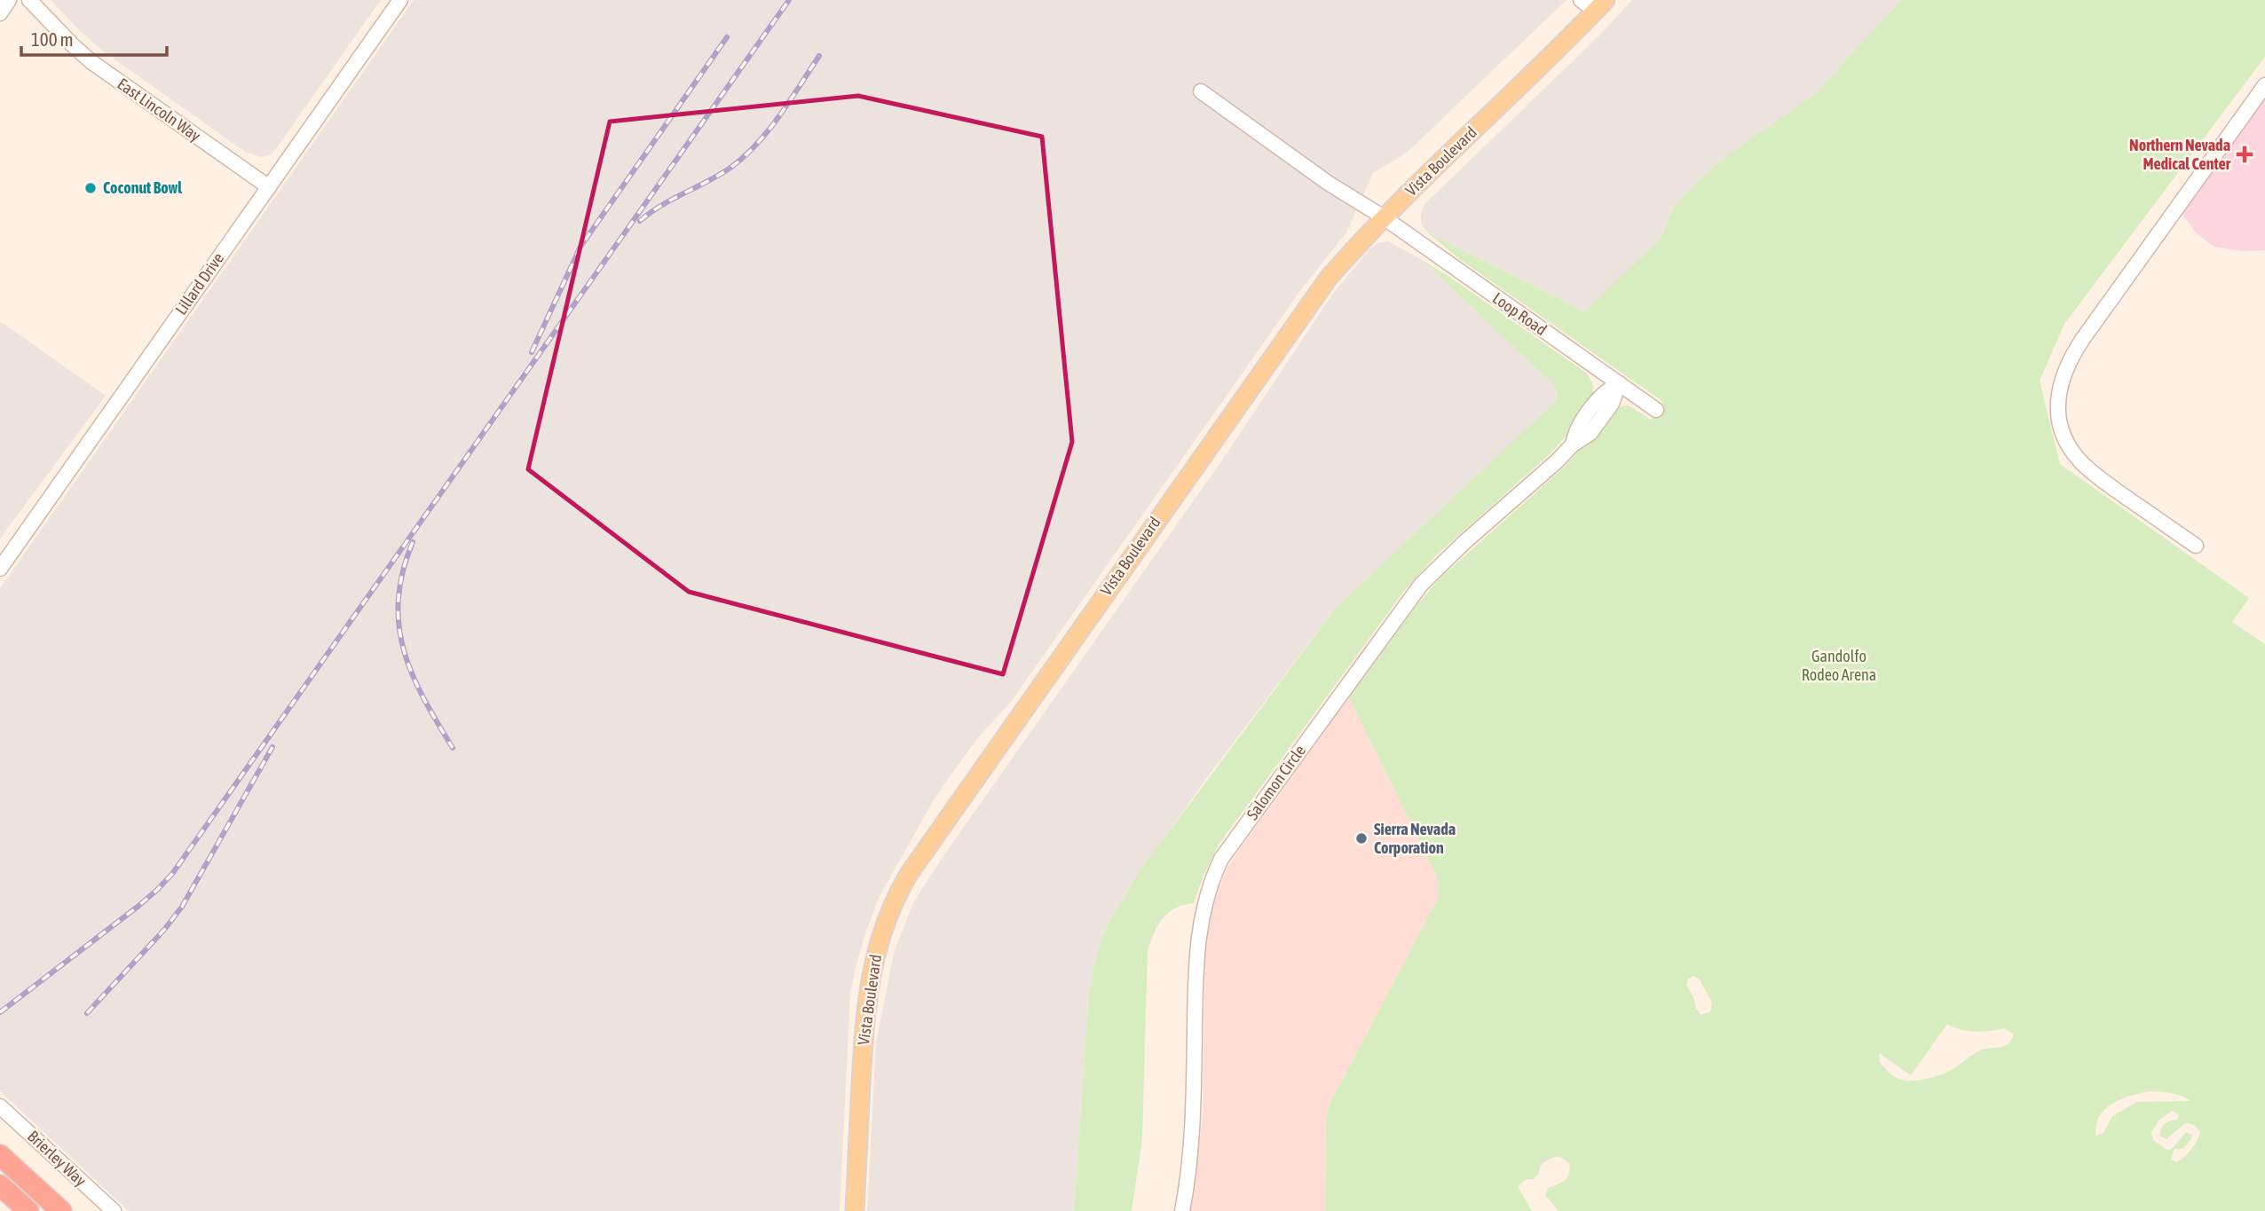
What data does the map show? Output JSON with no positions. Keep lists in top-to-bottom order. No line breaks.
{"streets":{"main road":["Vista Boulevard"],"street":["East Lincoln Way","Lillard Drive","Loop Road","Salomon Circle","Brierley Way"]},"crossings":[["East Lincoln Way","Lillard Drive"],["Vista Boulevard","Loop Road"],["Loop Road","Salomon Circle"]],"parks":["Gandolfo Rodeo Arena"],"places":{"health":["Northern Nevada Medical Center"],"other":["Coconut Bowl","Sierra Nevada Corporation"]},"scale_bar":"100 m"}
